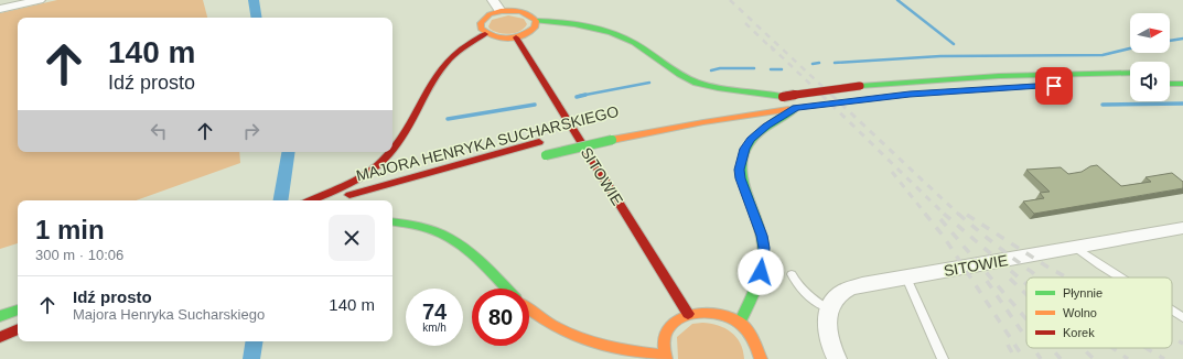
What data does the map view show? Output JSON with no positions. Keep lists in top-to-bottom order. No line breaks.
{"streets":{"main road":["MAJORA HENRYKA SUCHARSKIEGO","SITOWIE"]},"legend":["Płynnie","Wolno","Korek"],"north":"right","page":{"turn":["140 m","Idź prosto"],"heading":["1 min","300 m · 10:06"],"list":[{"name":"Idź prosto","note":"Majora Henryka Sucharskiego","value":"140 m"}],"speed":"74 km/h","limit":"80"}}
